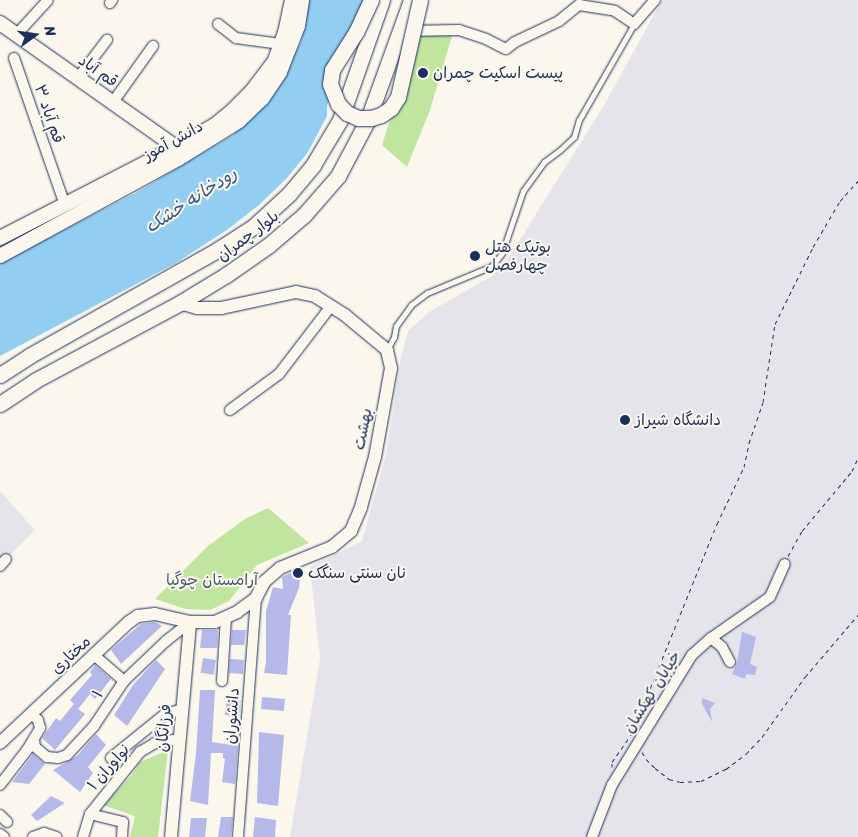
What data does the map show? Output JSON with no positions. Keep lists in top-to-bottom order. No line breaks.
{"streets":{"main road":["قم آباد","دانش آموز","بلوار چمران"],"street":["۳ قم آباد","بهشت","مختاری","خیابان کهکشان","۱","دانشوران","فرزانگان","نواوران ۱"]},"crossings":[["قم آباد","دانش آموز"],["۳ قم آباد","دانش آموز"],["بهشت","مختاری"],["بهشت","۱"],["بهشت","دانشوران"],["بهشت","فرزانگان"],["۱","فرزانگان"],["فرزانگان","نواوران ۱"]],"water":["رودخانه خشک"],"parks":["آرامستان چوگیا"],"places":["پیست اسکیت چمران","بوتیک هتل چهارفصل","دانشگاه شیراز","نان سنتی سنگک"],"north":"right"}
